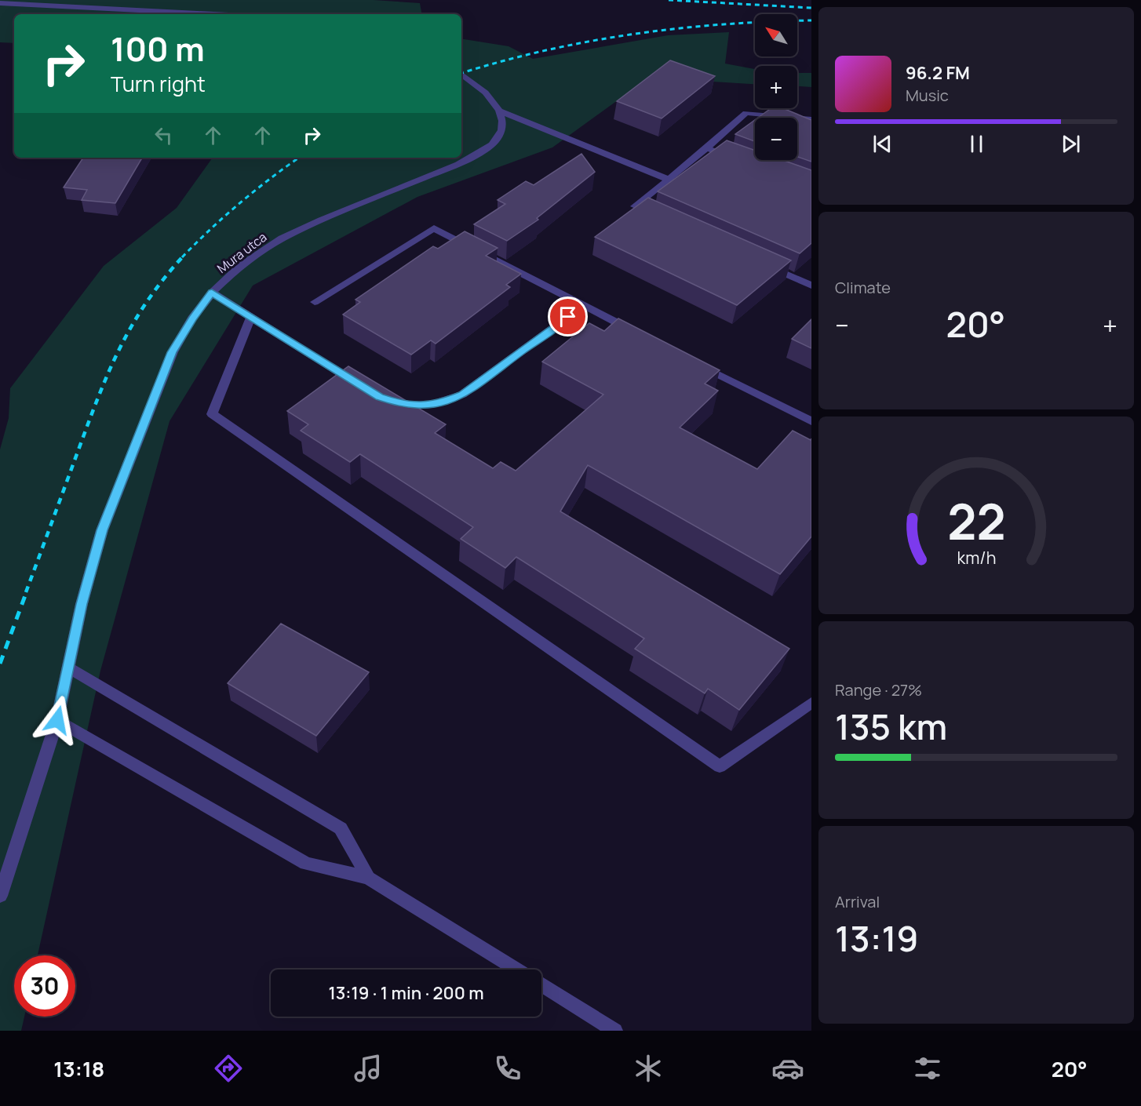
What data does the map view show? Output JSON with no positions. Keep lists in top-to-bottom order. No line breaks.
{"streets":{"street":["Mura utca"]},"north":"top left","page":{"map_buttons":["+","−"],"turn":["100 m","Turn right"],"song":["96.2 FM","Music"],"tile":["Climate",["Range · 27%","135 km"],["Arrival","13:19"]],"heat":["−","20°","+"],"limit":"30","trip":"13:19 · 1 min · 200 m","tabs":["13:18","20°"],"gauge":["22","km/h"]}}
